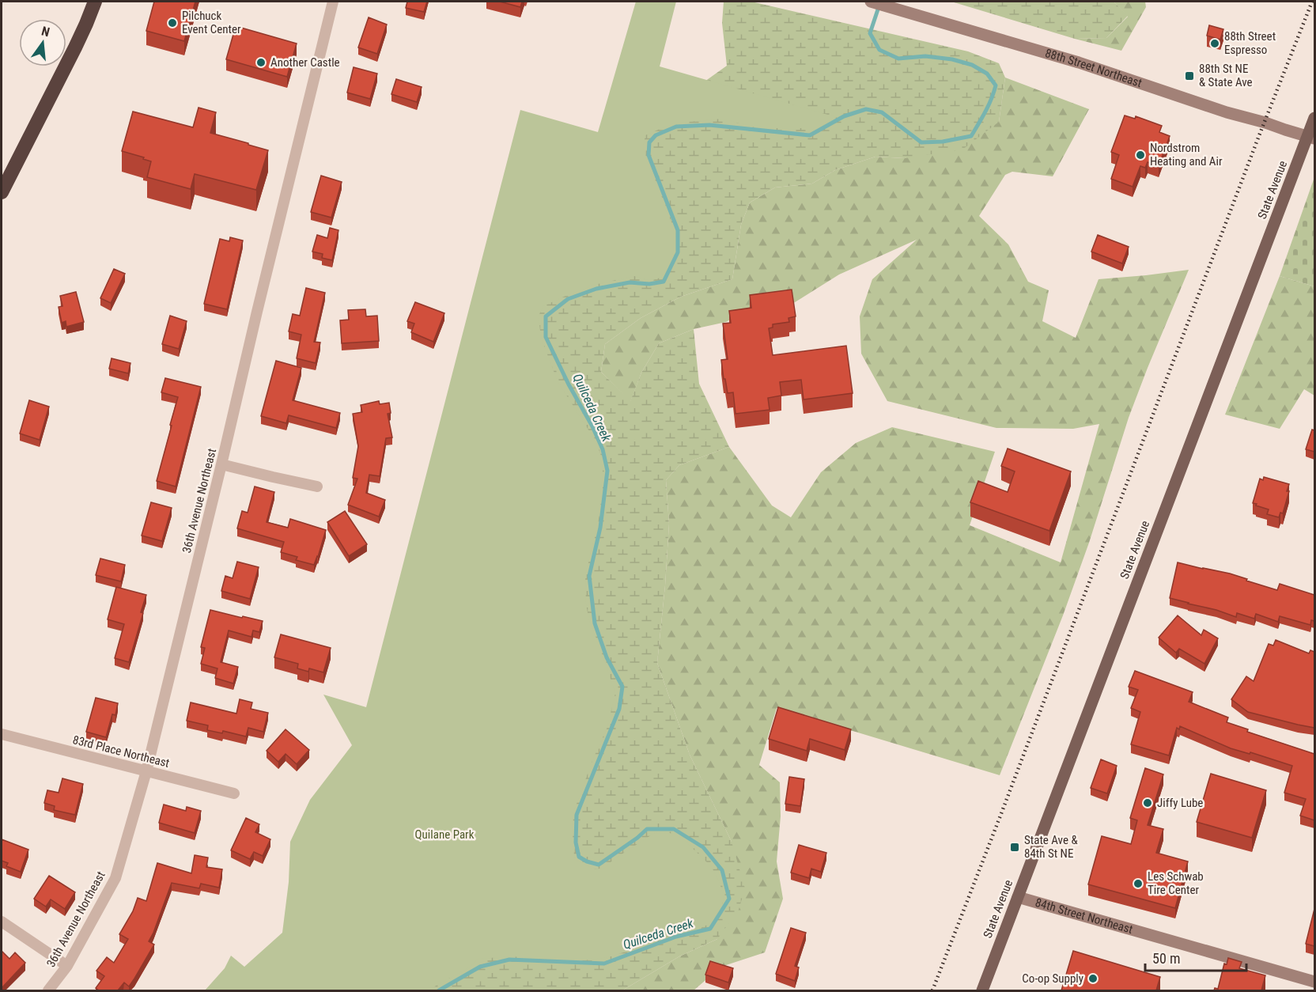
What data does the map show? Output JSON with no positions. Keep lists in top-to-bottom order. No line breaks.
{"streets":{"main road":["88th Street Northeast","State Avenue","84th Street Northeast"],"street":["36th Avenue Northeast","83rd Place Northeast"]},"crossings":[["88th Street Northeast","State Avenue"],["State Avenue","84th Street Northeast"],["36th Avenue Northeast","83rd Place Northeast"]],"water":["Quilceda Creek"],"parks":["Quilane Park"],"places":{"other":["Pilchuck Event Center","88th Street Espresso","Another Castle","Nordstrom Heating and Air","Jiffy Lube","Les Schwab Tire Center","Co-op Supply"],"transit":["88th St NE & State Ave","State Ave & 84th St NE"]},"scale_bar":"50 m","north":"top"}
